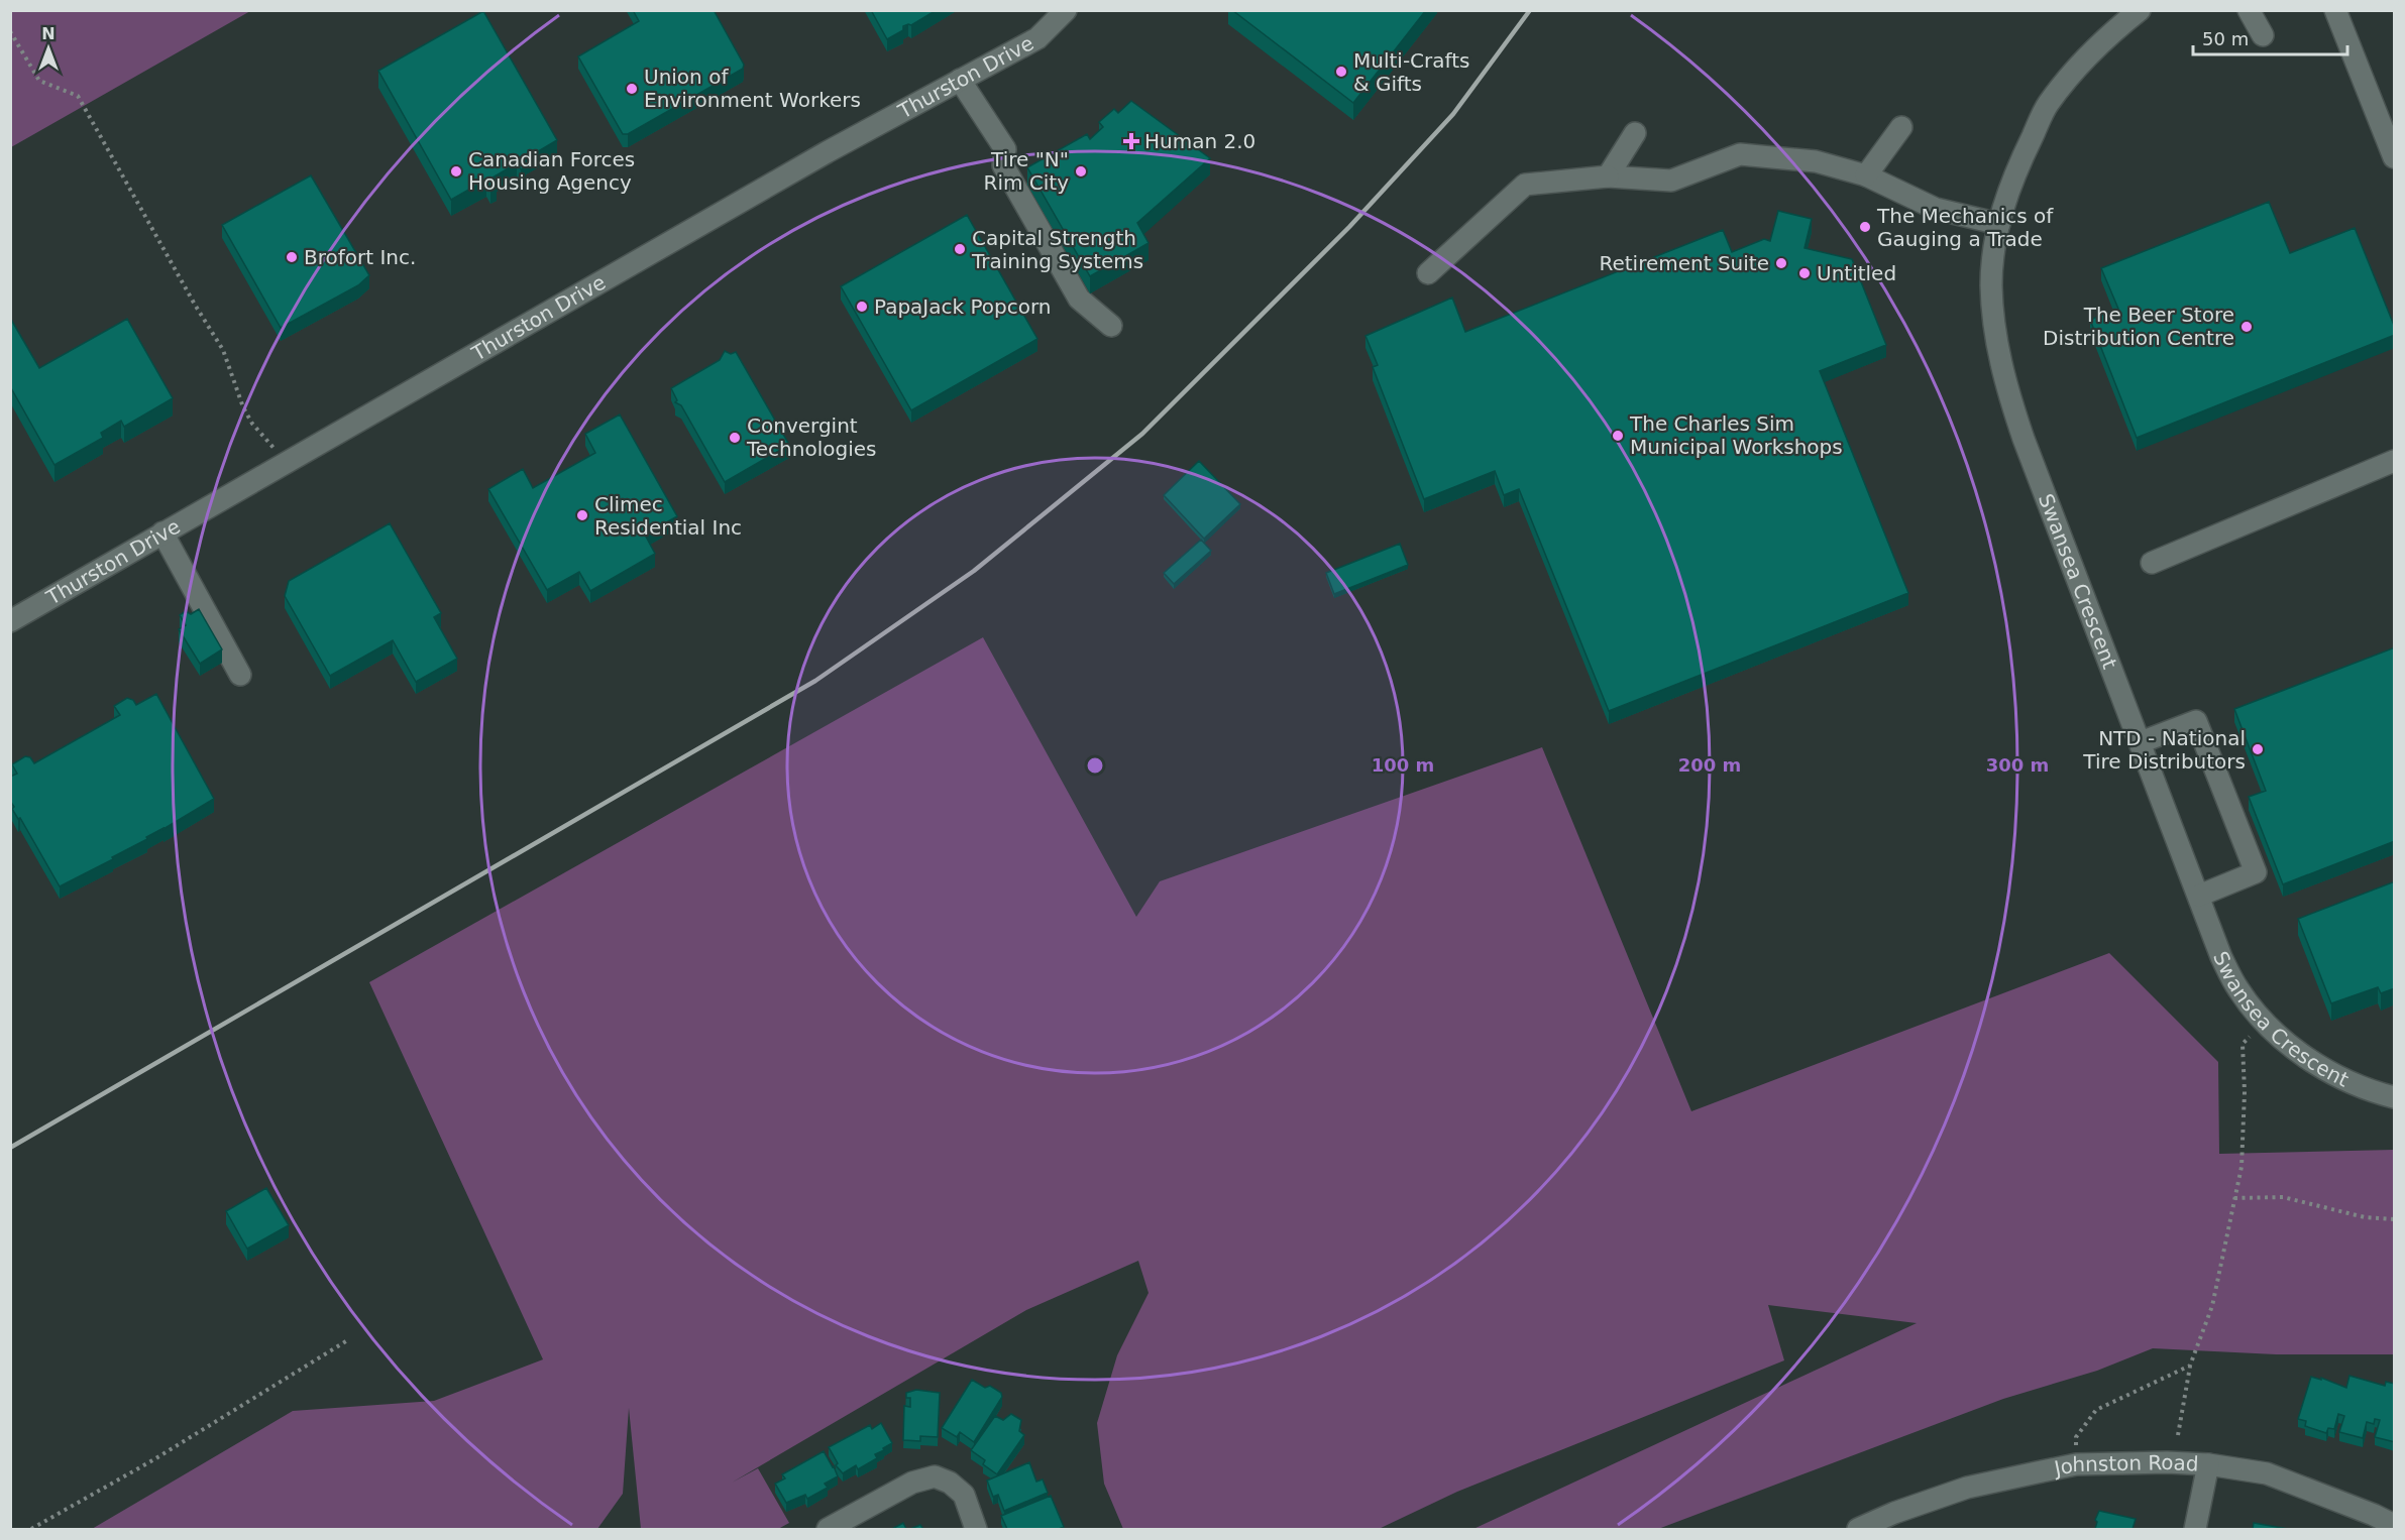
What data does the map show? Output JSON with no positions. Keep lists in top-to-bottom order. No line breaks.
{"streets":{"street":["Thurston Drive","Swansea Crescent","Johnston Road"]},"places":{"other":["Multi-Crafts & Gifts","Union of Environment Workers","Canadian Forces Housing Agency","Tire \"N\" Rim City","The Mechanics of Gauging a Trade","Capital Strength Training Systems","Brofort Inc.","Retirement Suite","Untitled","PapaJack Popcorn","The Beer Store Distribution Centre","The Charles Sim Municipal Workshops","Convergint Technologies","Climec Residential Inc","NTD - National Tire Distributors"],"health":["Human 2.0"]},"scale_bar":"50 m","north":"top","rings":["100 m","200 m","300 m"]}
